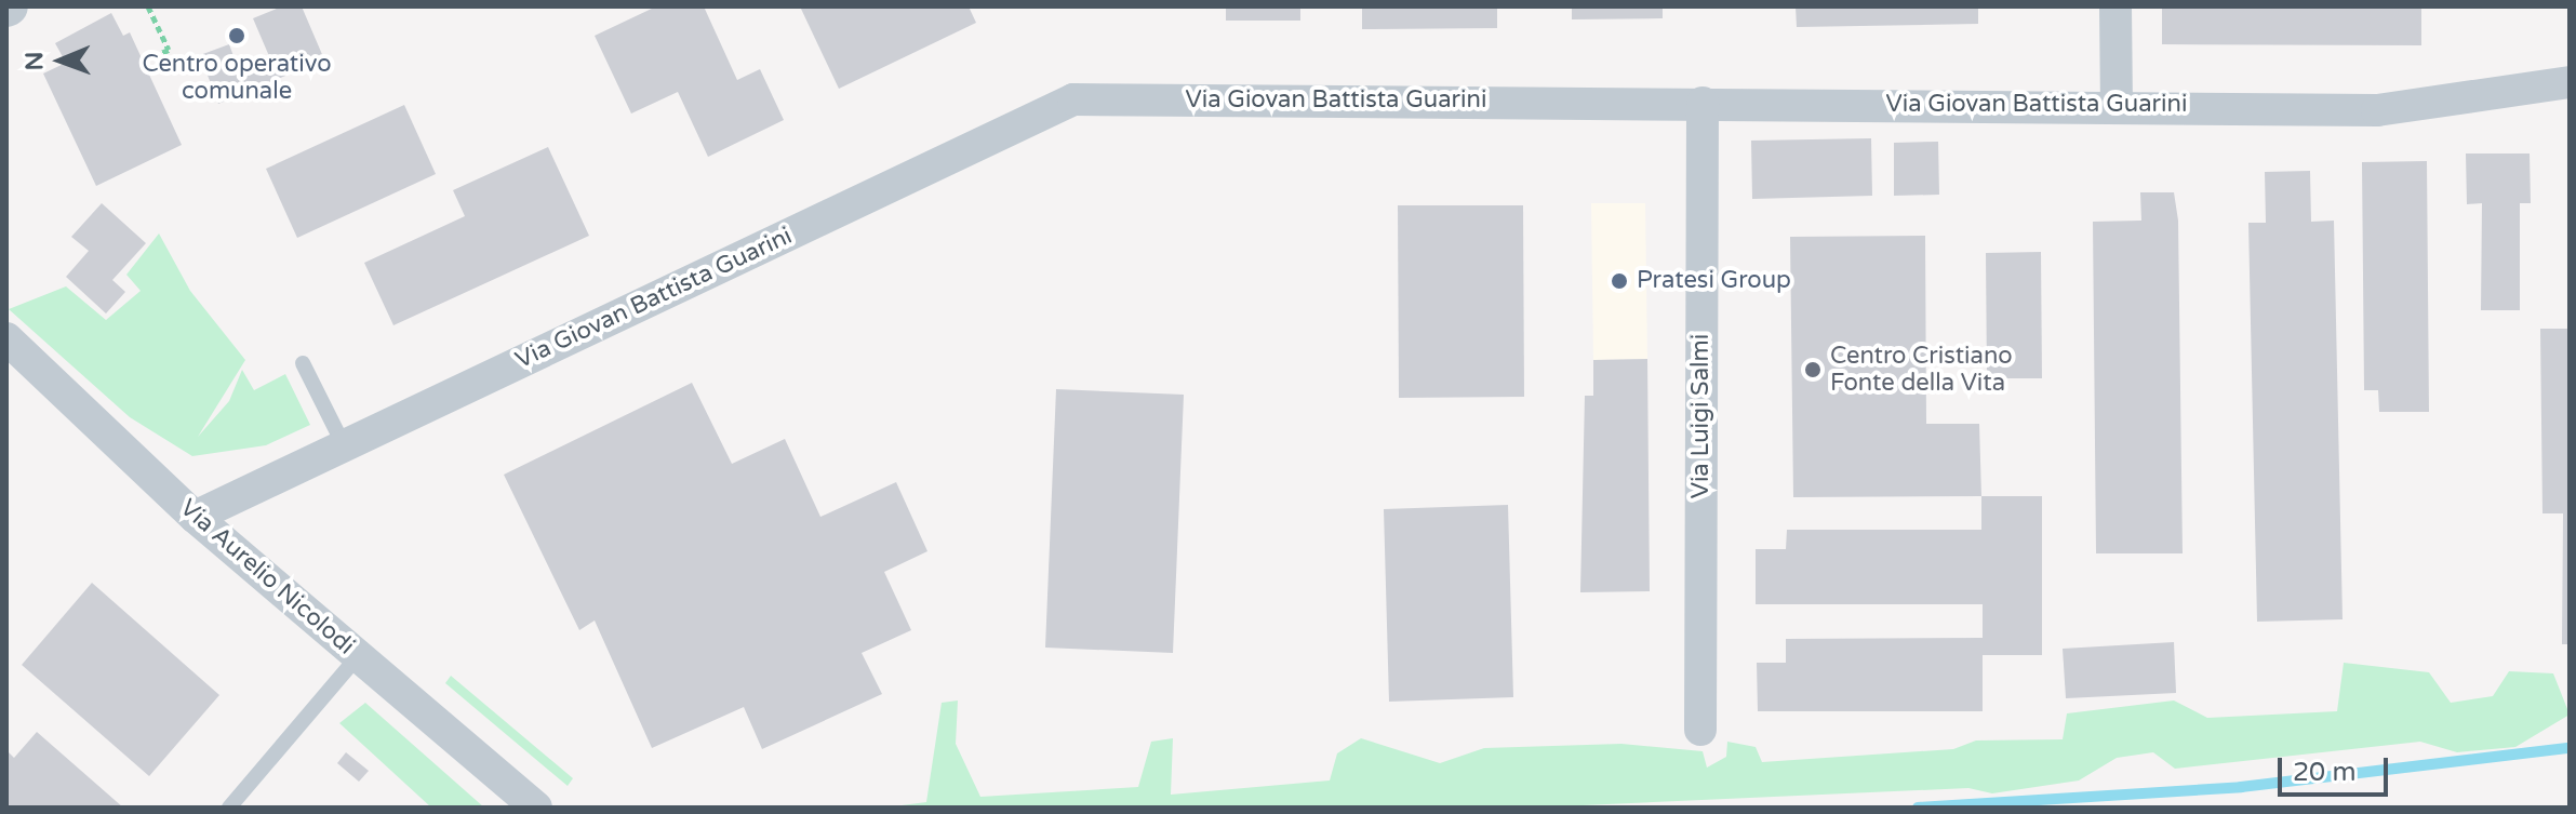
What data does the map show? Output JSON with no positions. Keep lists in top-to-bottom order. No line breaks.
{"streets":{"street":["Via Giovan Battista Guarini","Via Luigi Salmi","Via Aurelio Nicolodi"]},"crossings":[["Via Giovan Battista Guarini","Via Luigi Salmi"],["Via Giovan Battista Guarini","Via Aurelio Nicolodi"]],"places":["Centro operativo comunale","Pratesi Group","Centro Cristiano Fonte della Vita"],"scale_bar":"20 m","north":"left"}
